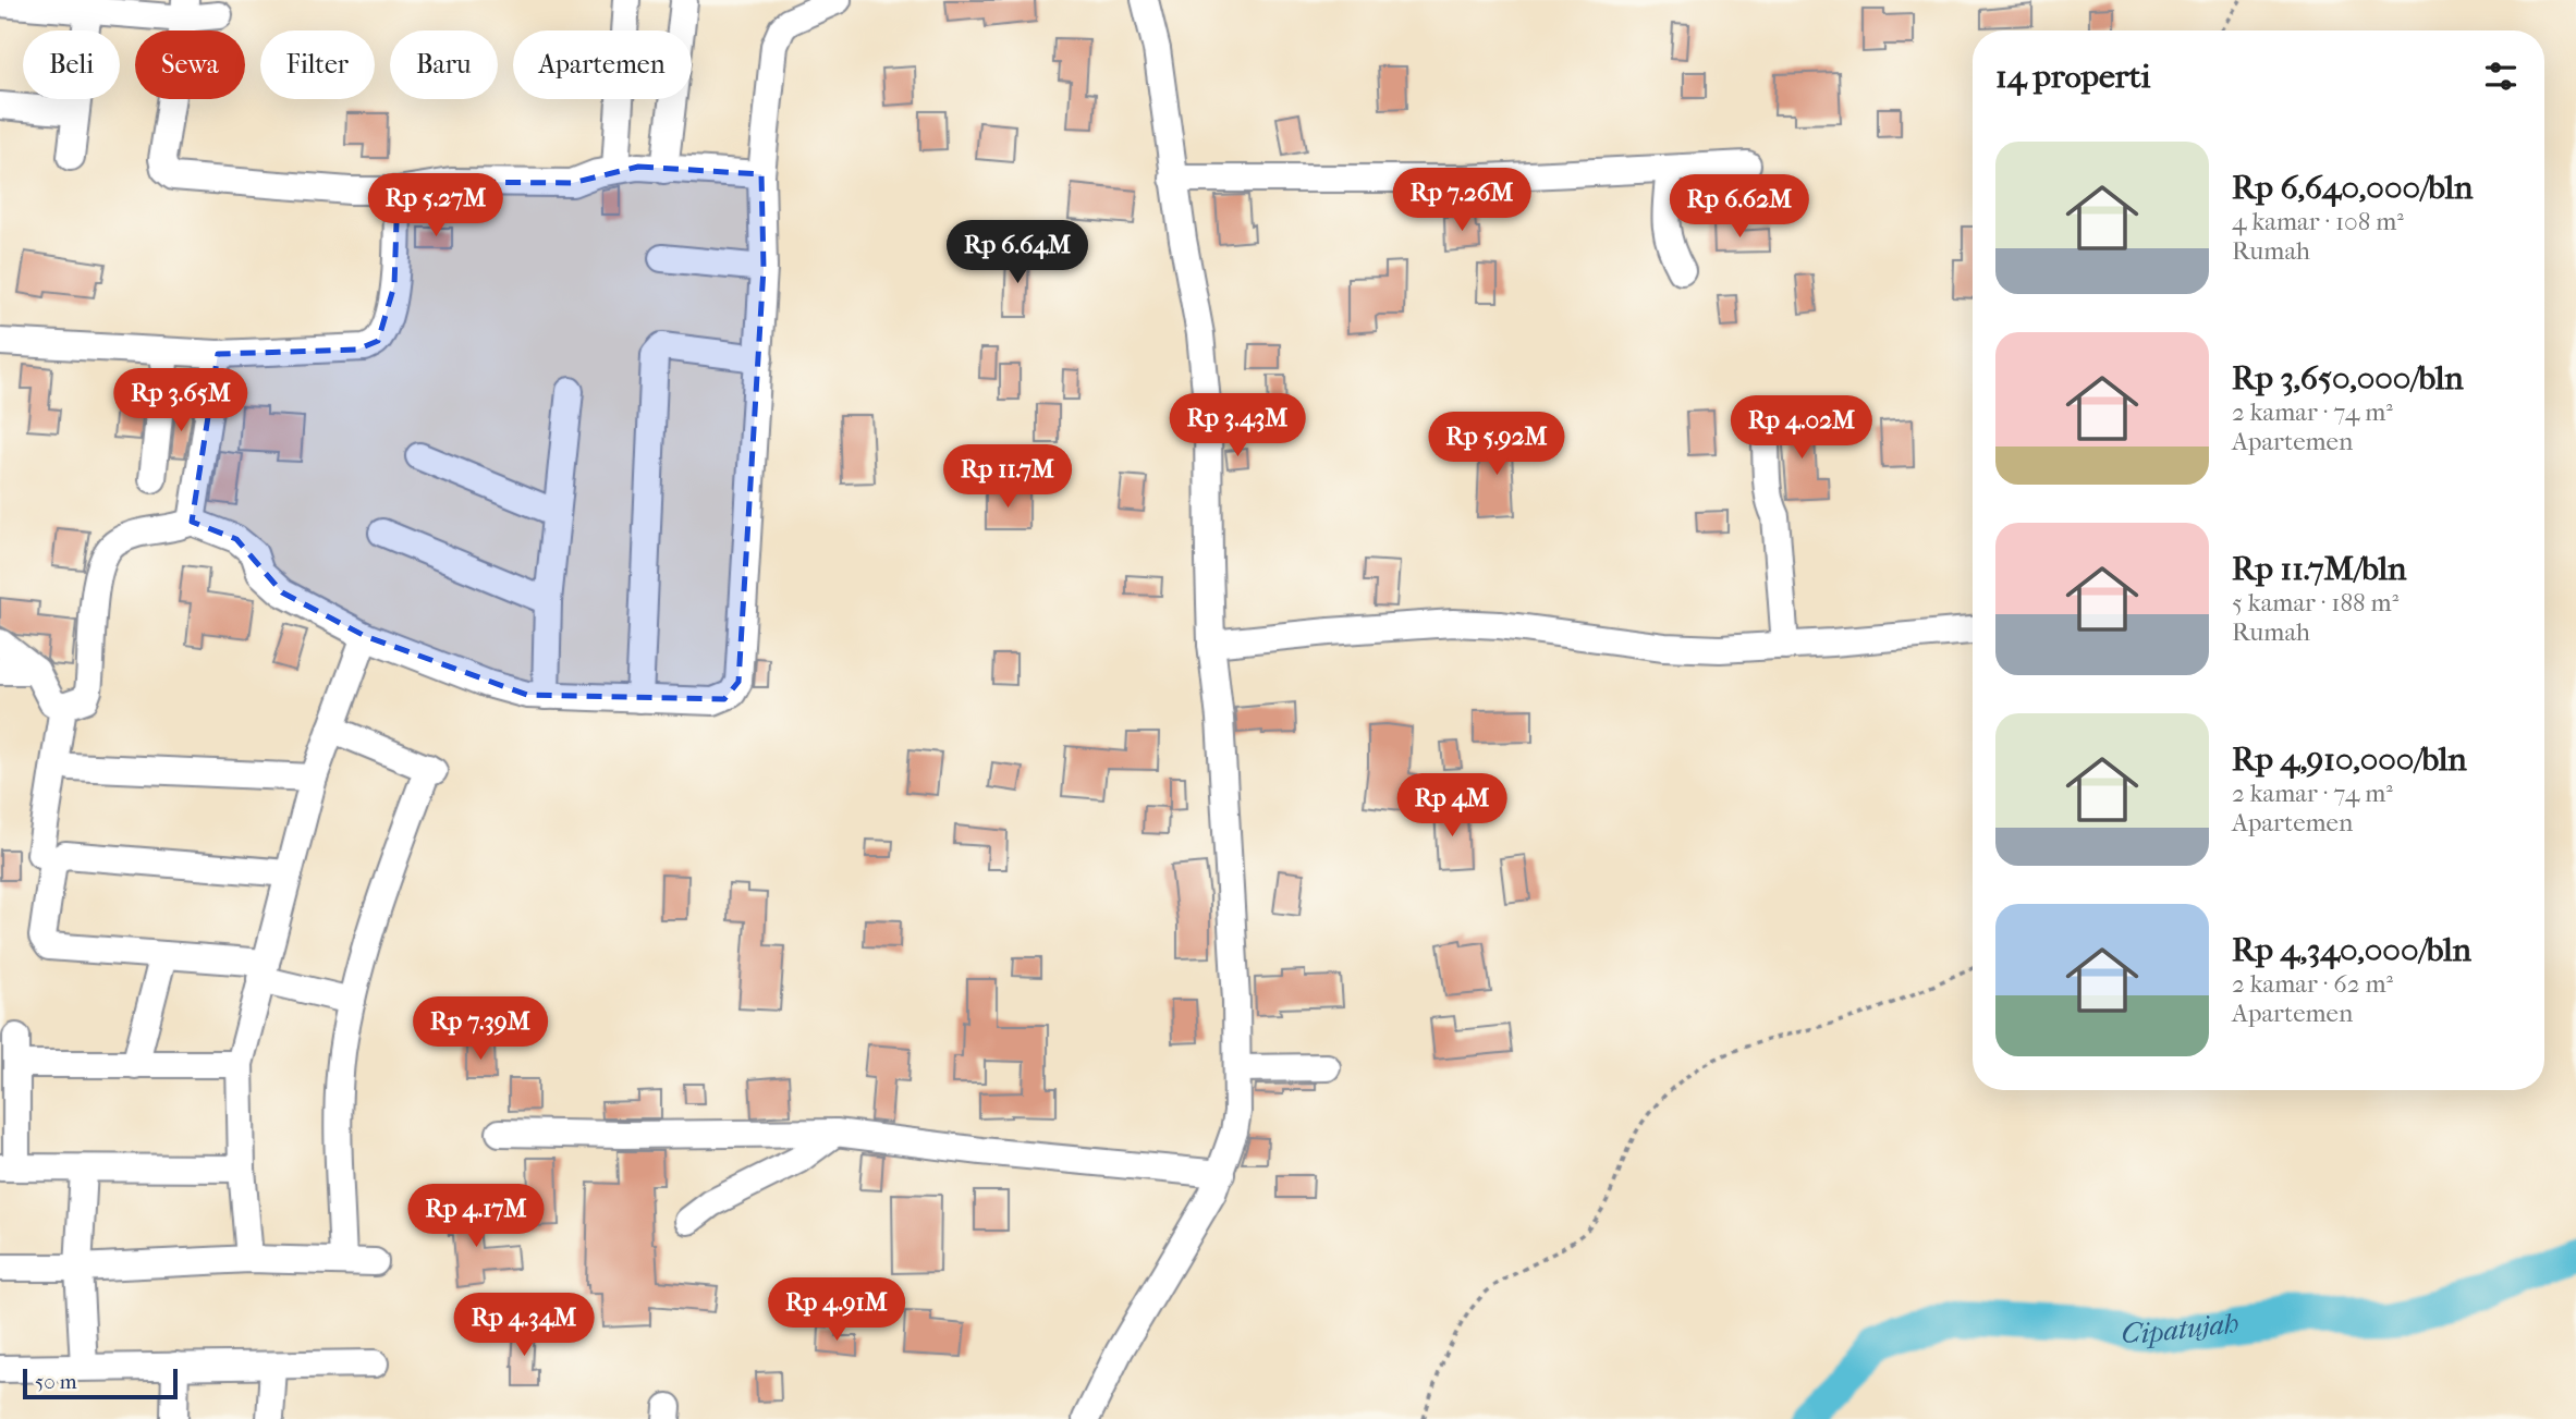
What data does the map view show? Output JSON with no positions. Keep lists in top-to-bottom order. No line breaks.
{"water":["Cipatujah"],"scale_bar":"50 m","page":{"chip":["Beli","Sewa","Filter","Baru","Apartemen"],"heading":"14 properti","list":[{"name":"Rp 6,640,000/bln","note":"4 kamar · 108 m² · Rumah"},{"name":"Rp 3,650,000/bln","note":"2 kamar · 74 m² · Apartemen"},{"name":"Rp 11.7M/bln","note":"5 kamar · 188 m² · Rumah"},{"name":"Rp 4,910,000/bln","note":"2 kamar · 74 m² · Apartemen"},{"name":"Rp 4,340,000/bln","note":"2 kamar · 62 m² · Apartemen"}],"price":["Rp 7.26M","Rp 5.27M","Rp 6.62M","Rp 6.64M","Rp 3.65M","Rp 3.43M","Rp 4.02M","Rp 5.92M","Rp 11.7M","Rp 4M","Rp 7.39M","Rp 4.17M","Rp 4.91M","Rp 4.34M"],"scale":"50 m"}}
